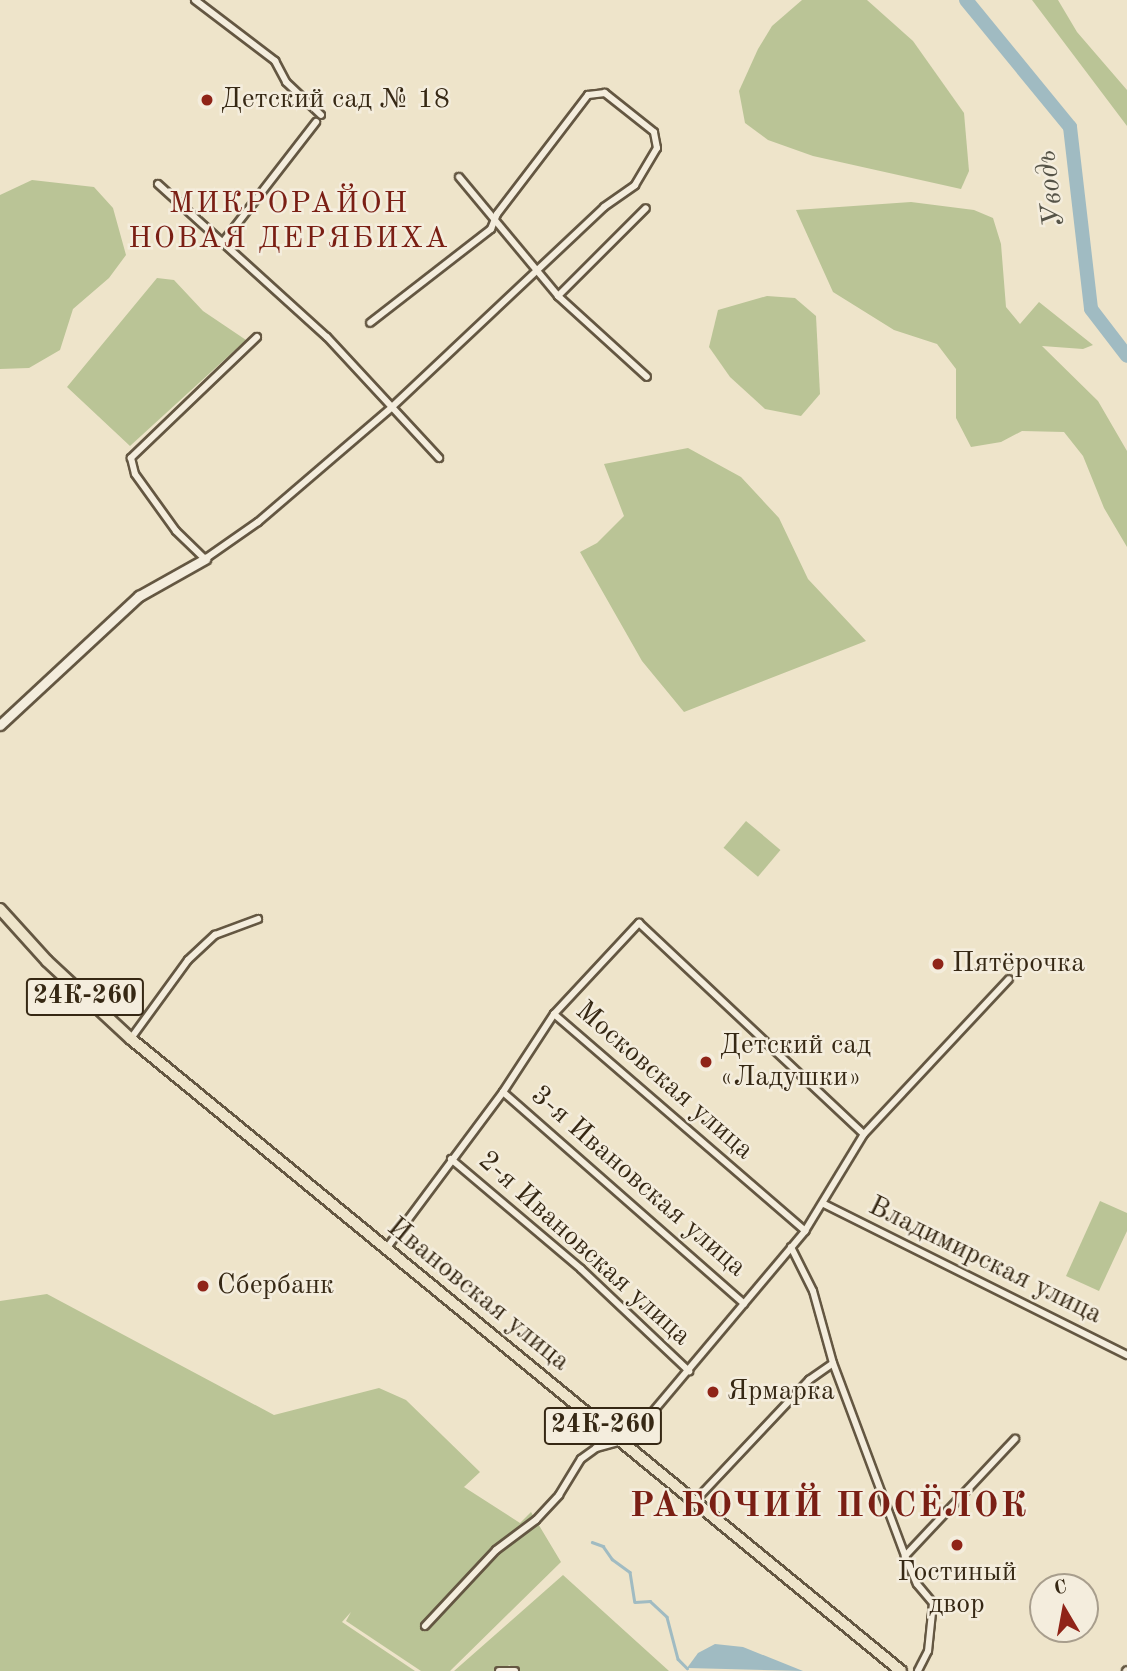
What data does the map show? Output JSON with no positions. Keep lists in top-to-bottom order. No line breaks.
{"streets":{"main road":["24К-260","Ивановская улица"],"street":["Московская улица","3-я Ивановская улица","2-я Ивановская улица","Владимирская улица"]},"crossings":[["Московская улица","3-я Ивановская улица"],["Московская улица","2-я Ивановская улица"],["Московская улица","Владимирская улица"],["Московская улица","Ивановская улица"],["3-я Ивановская улица","Владимирская улица"],["2-я Ивановская улица","Владимирская улица"],["Владимирская улица","Ивановская улица"]],"districts":["МИКРОРАЙОН НОВАЯ ДЕРЯБИХА","РАБОЧИЙ ПОСЁЛОК"],"water":["Уводь"],"places":["Детский сад № 18","Пятёрочка","Детский сад «Ладушки»","Сбербанк","Ярмарка","Гостиный двор"],"north":"top"}
